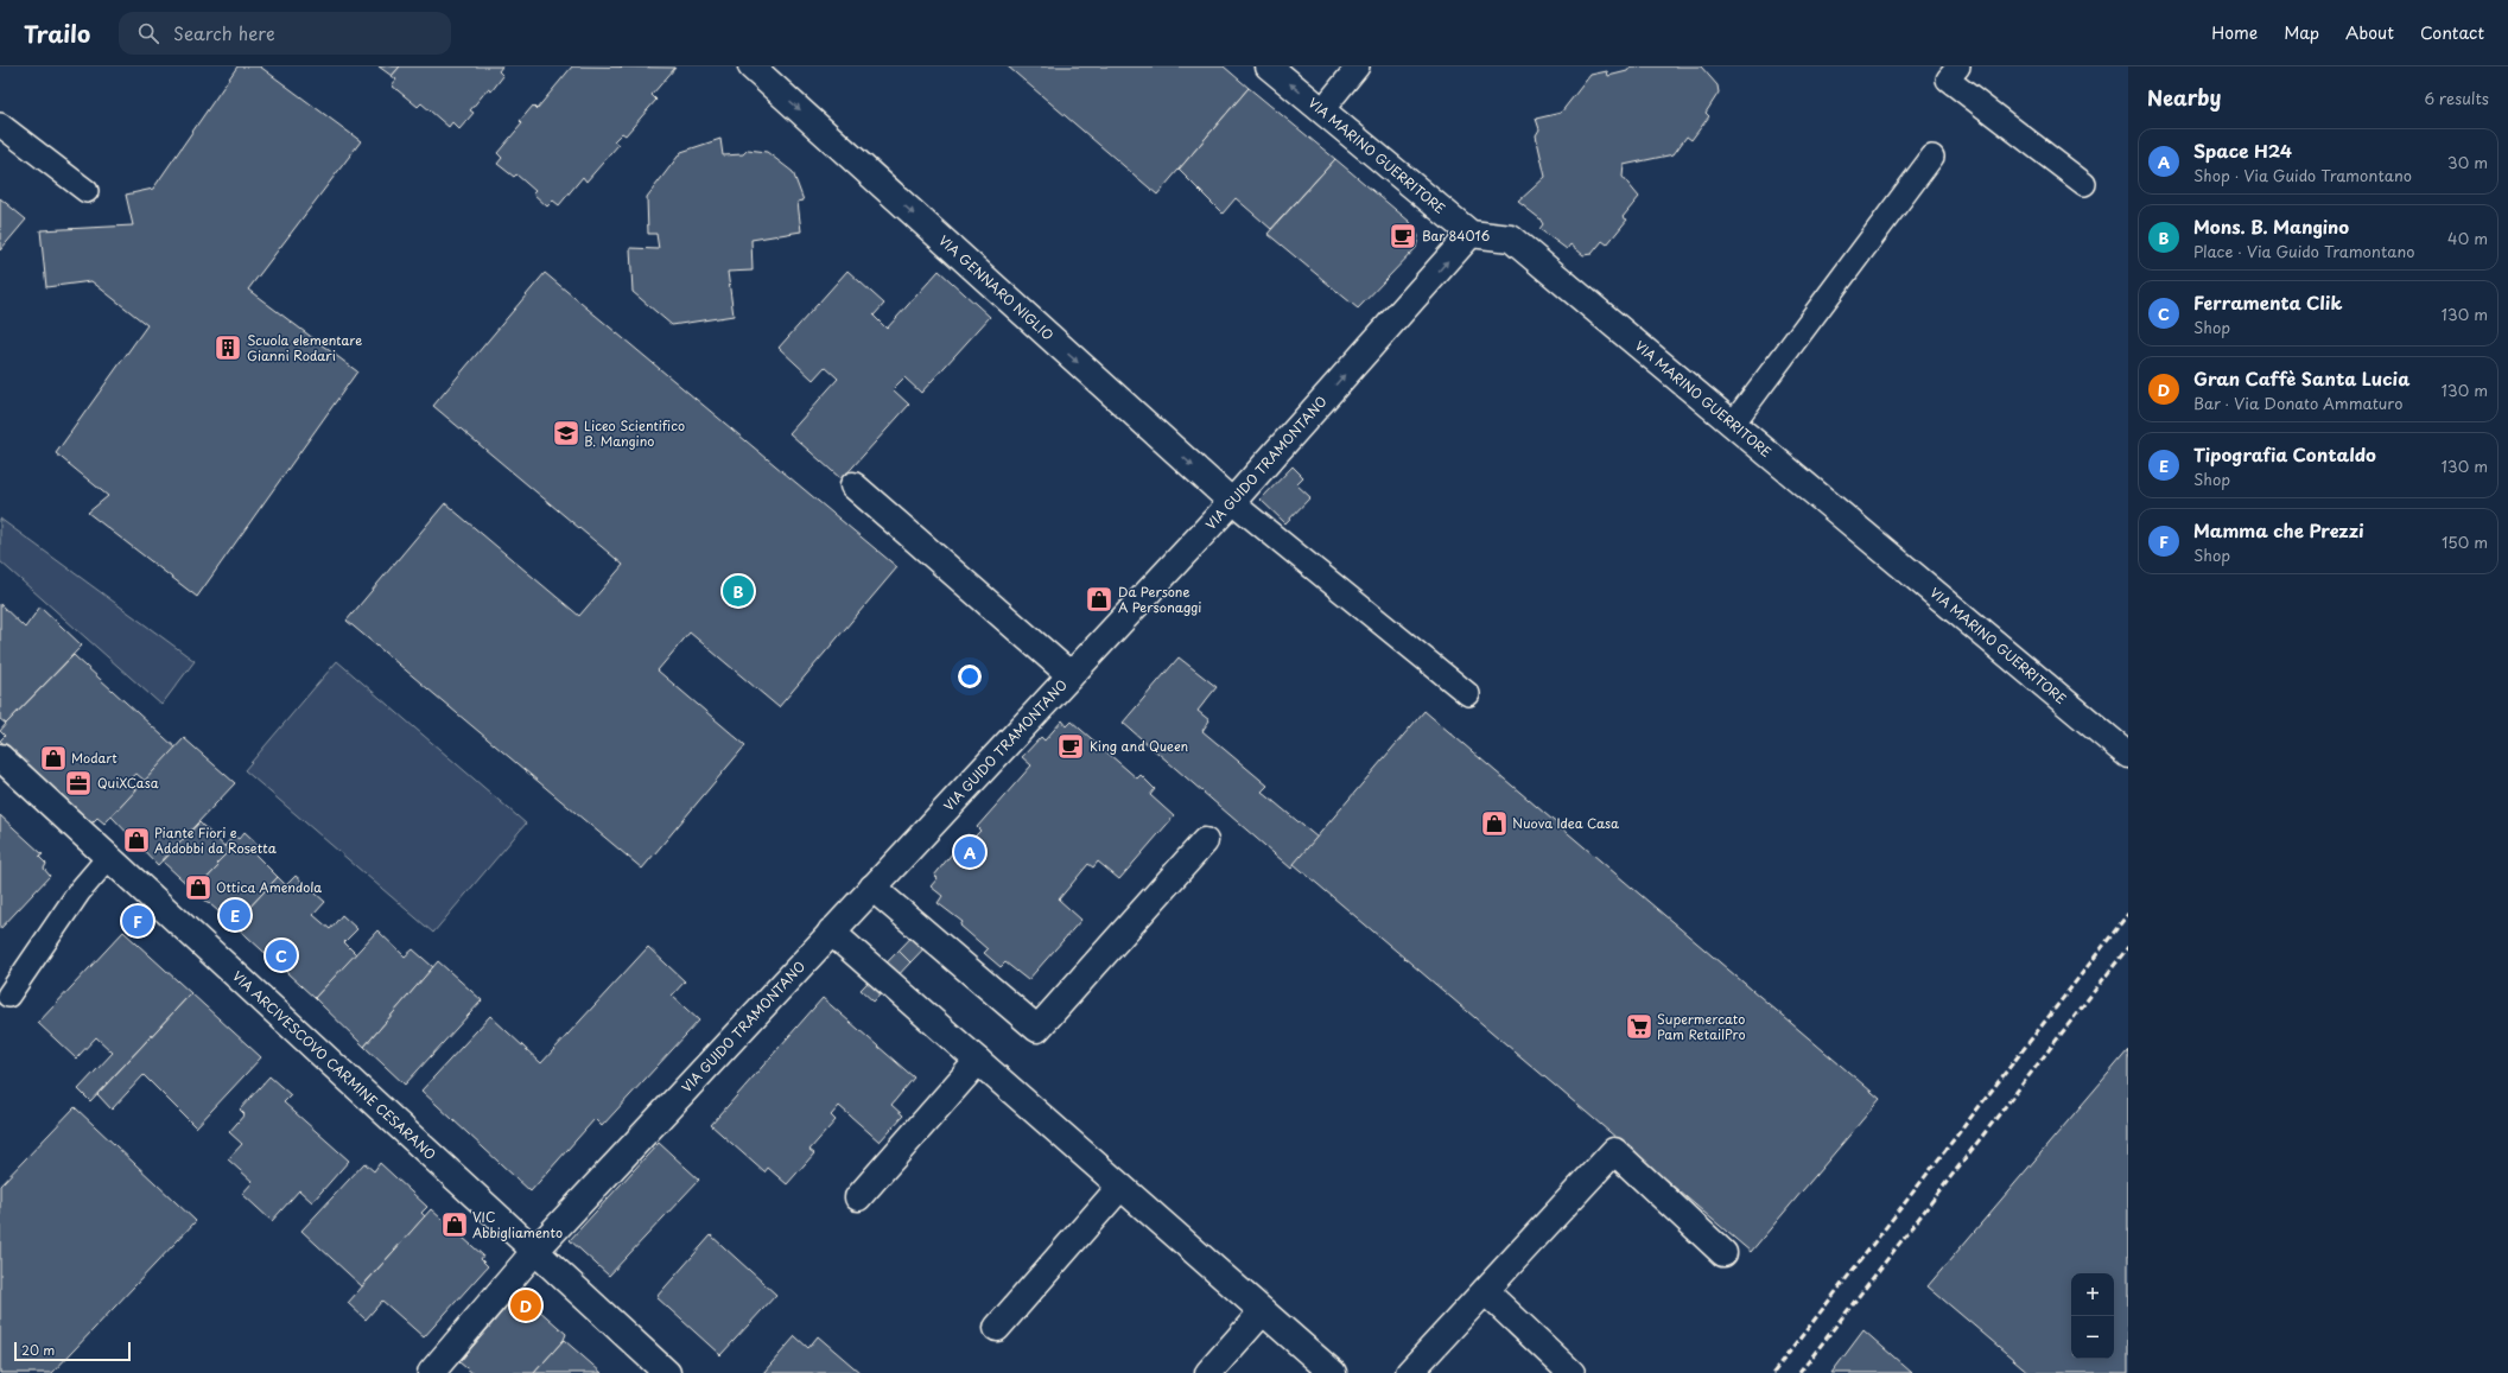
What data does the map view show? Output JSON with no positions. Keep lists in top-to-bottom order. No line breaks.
{"streets":{"street":["VIA MARINO GUERRITORE","VIA GENNARO NIGLIO","VIA GUIDO TRAMONTANO","VIA ARCIVESCOVO CARMINE CESARANO"]},"crossings":[["VIA MARINO GUERRITORE","VIA GUIDO TRAMONTANO"],["VIA GENNARO NIGLIO","VIA GUIDO TRAMONTANO"],["VIA GUIDO TRAMONTANO","VIA ARCIVESCOVO CARMINE CESARANO"]],"one_way":["VIA GENNARO NIGLIO"],"places":{"cafe":["Bar 84016","King and Queen"],"building":["Scuola elementare Gianni Rodari"],"school or university":["Liceo Scientifico B. Mangino"],"shop":["Da Persone A Personaggi","Modart","Nuova Idea Casa","Piante Fiori e Addobbi da Rosetta","Ottica Amendola","VIC Abbigliamento"],"office":["QuiXCasa"],"supermarket":["Supermercato Pam RetailPro"]},"scale_bar":"20 m","page":{"header":"Trailo","search":"Search here","nav":["Home","Map","About","Contact"],"heading":["Nearby","6 results"],"list":[{"mark":"A","name":"Space H24","note":"Shop · Via Guido Tramontano","value":"30 m"},{"mark":"B","name":"Mons. B. Mangino","note":"Place · Via Guido Tramontano","value":"40 m"},{"mark":"C","name":"Ferramenta Clik","note":"Shop","value":"130 m"},{"mark":"D","name":"Gran Caffè Santa Lucia","note":"Bar · Via Donato Ammaturo","value":"130 m"},{"mark":"E","name":"Tipografia Contaldo","note":"Shop","value":"130 m"},{"mark":"F","name":"Mamma che Prezzi","note":"Shop","value":"150 m"}],"pins":["B","A","E","F","C","D"],"map_buttons":["+","−"],"scale":"20 m"}}
